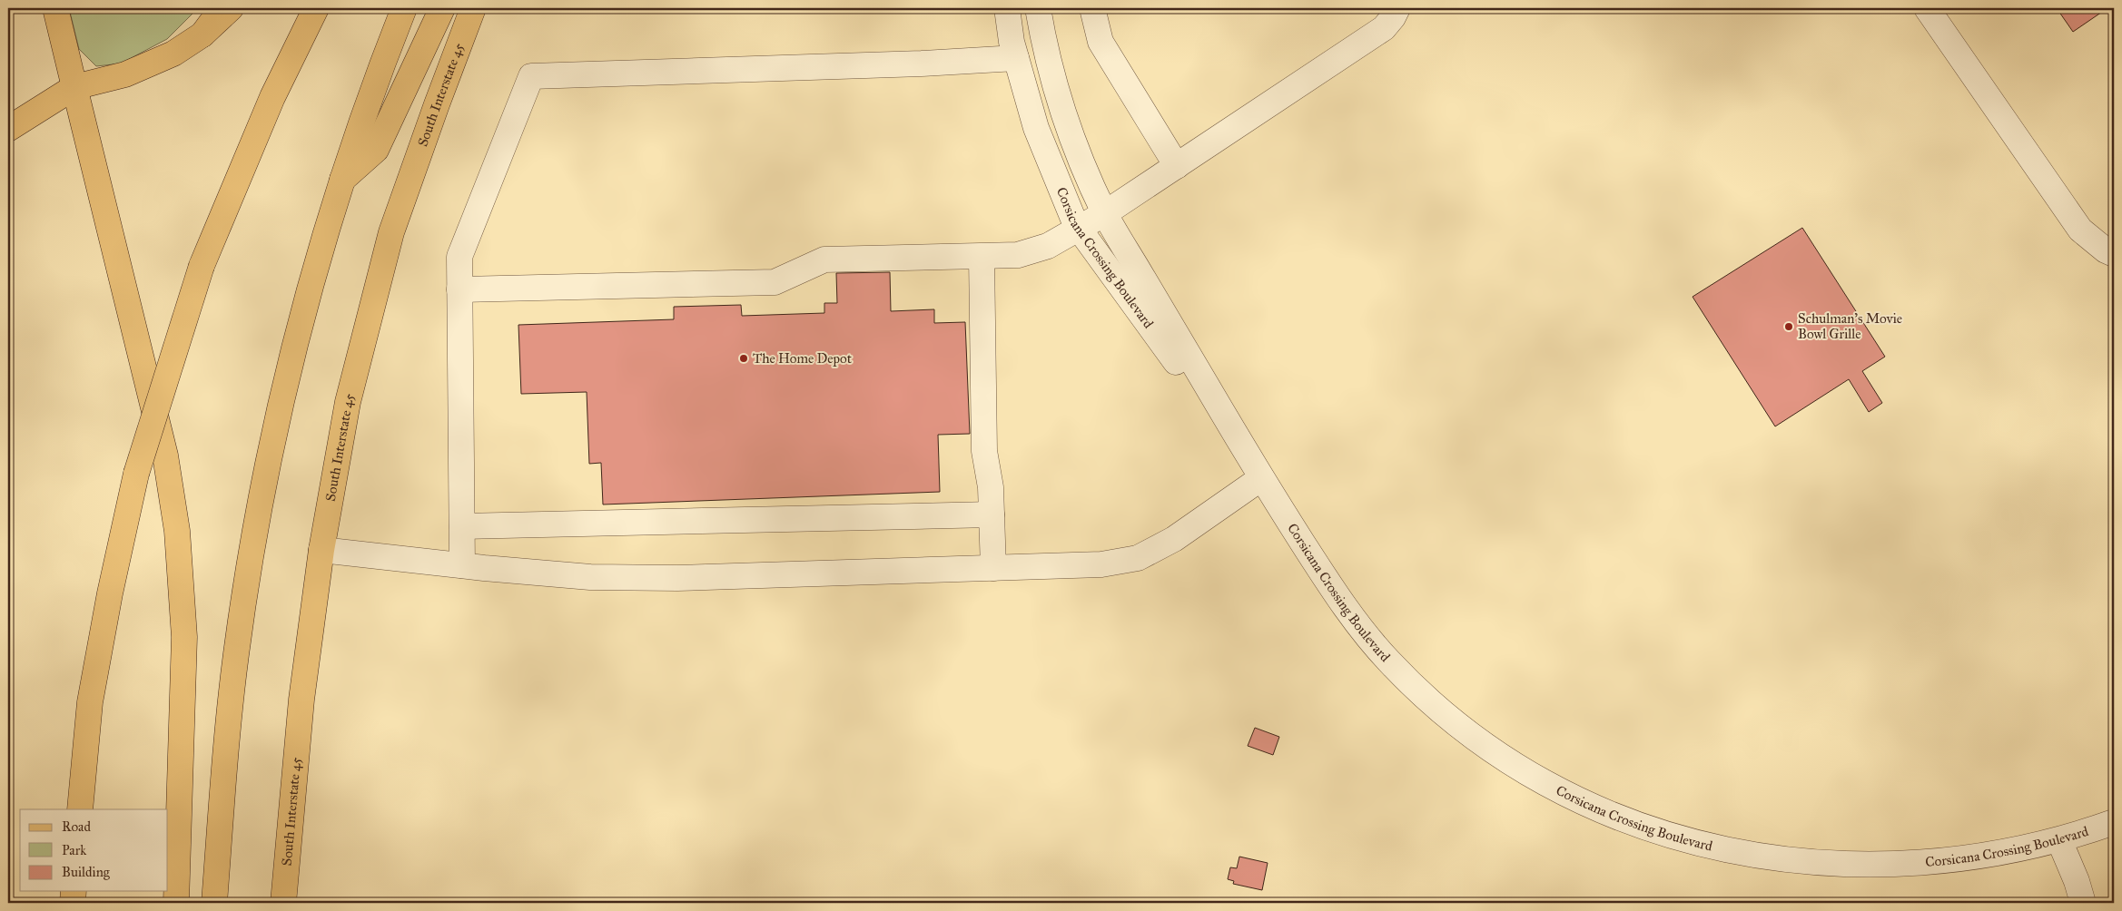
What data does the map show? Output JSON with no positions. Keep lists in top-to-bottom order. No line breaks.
{"streets":{"main road":["South Interstate 45"],"street":["Corsicana Crossing Boulevard"]},"places":["Schulman's Movie Bowl Grille","The Home Depot"],"legend":["Road","Park","Building"]}
